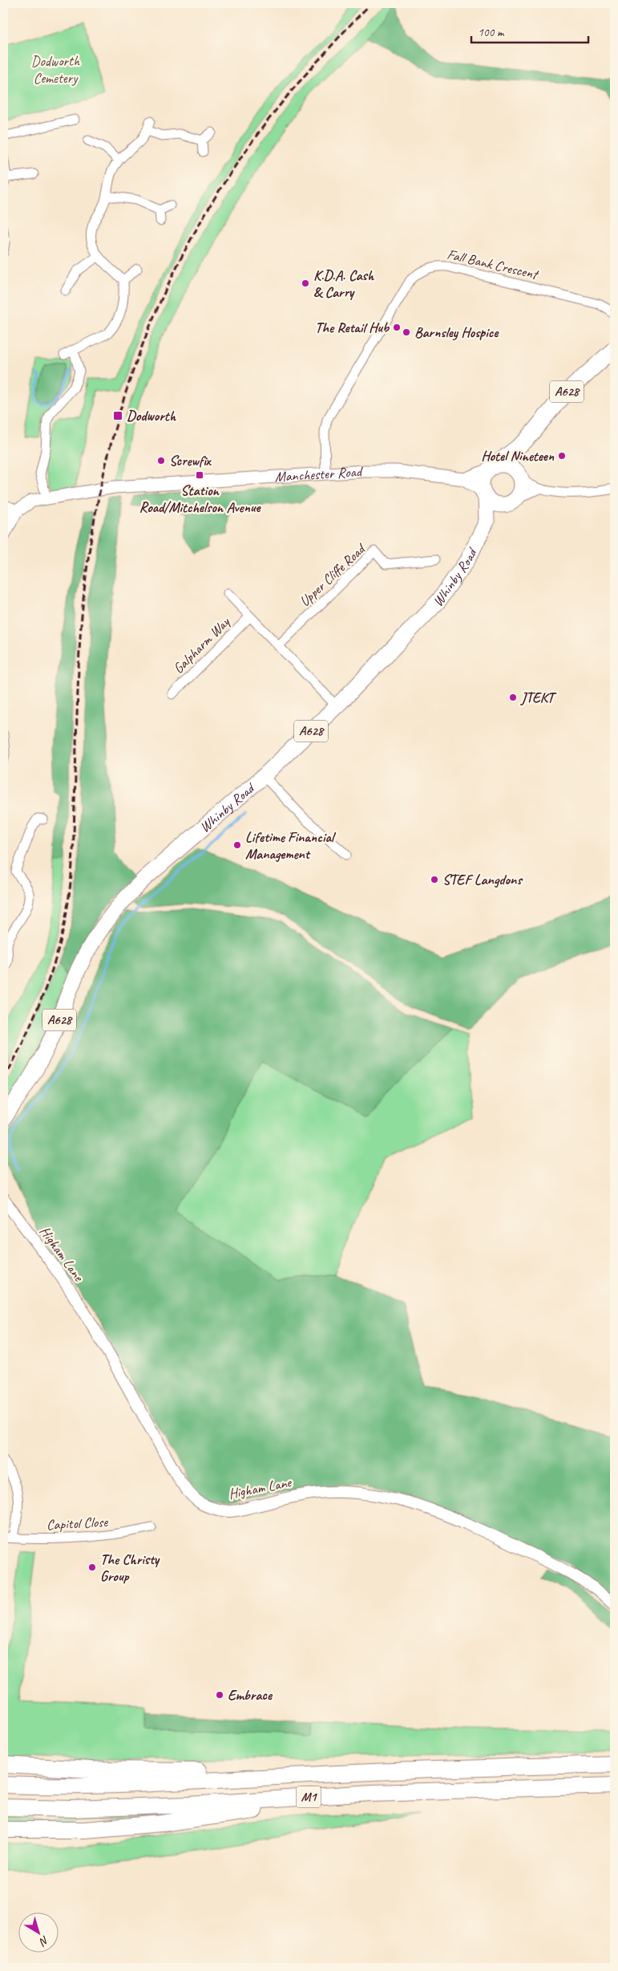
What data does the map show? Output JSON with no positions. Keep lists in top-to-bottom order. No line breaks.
{"streets":{"highway":["A628","Manchester Road","Whinby Road","M1"],"street":["Fall Bank Crescent","Upper Cliffe Road","Galpharm Way","Higham Lane","Capitol Close"]},"crossings":[["Fall Bank Crescent","Manchester Road"],["A628","Manchester Road"],["A628","Whinby Road"],["Manchester Road","Whinby Road"]],"parks":["Dodworth Cemetery"],"places":{"other":["K.D.A. Cash & Carry","The Retail Hub","Barnsley Hospice","Hotel Nineteen","Screwfix","JTEKT","Lifetime Financial Management","STEF Langdons","The Christy Group","Embrace"],"transit":["Dodworth","Station Road/Mitchelson Avenue"]},"scale_bar":"100 m","north":"bottom right"}
